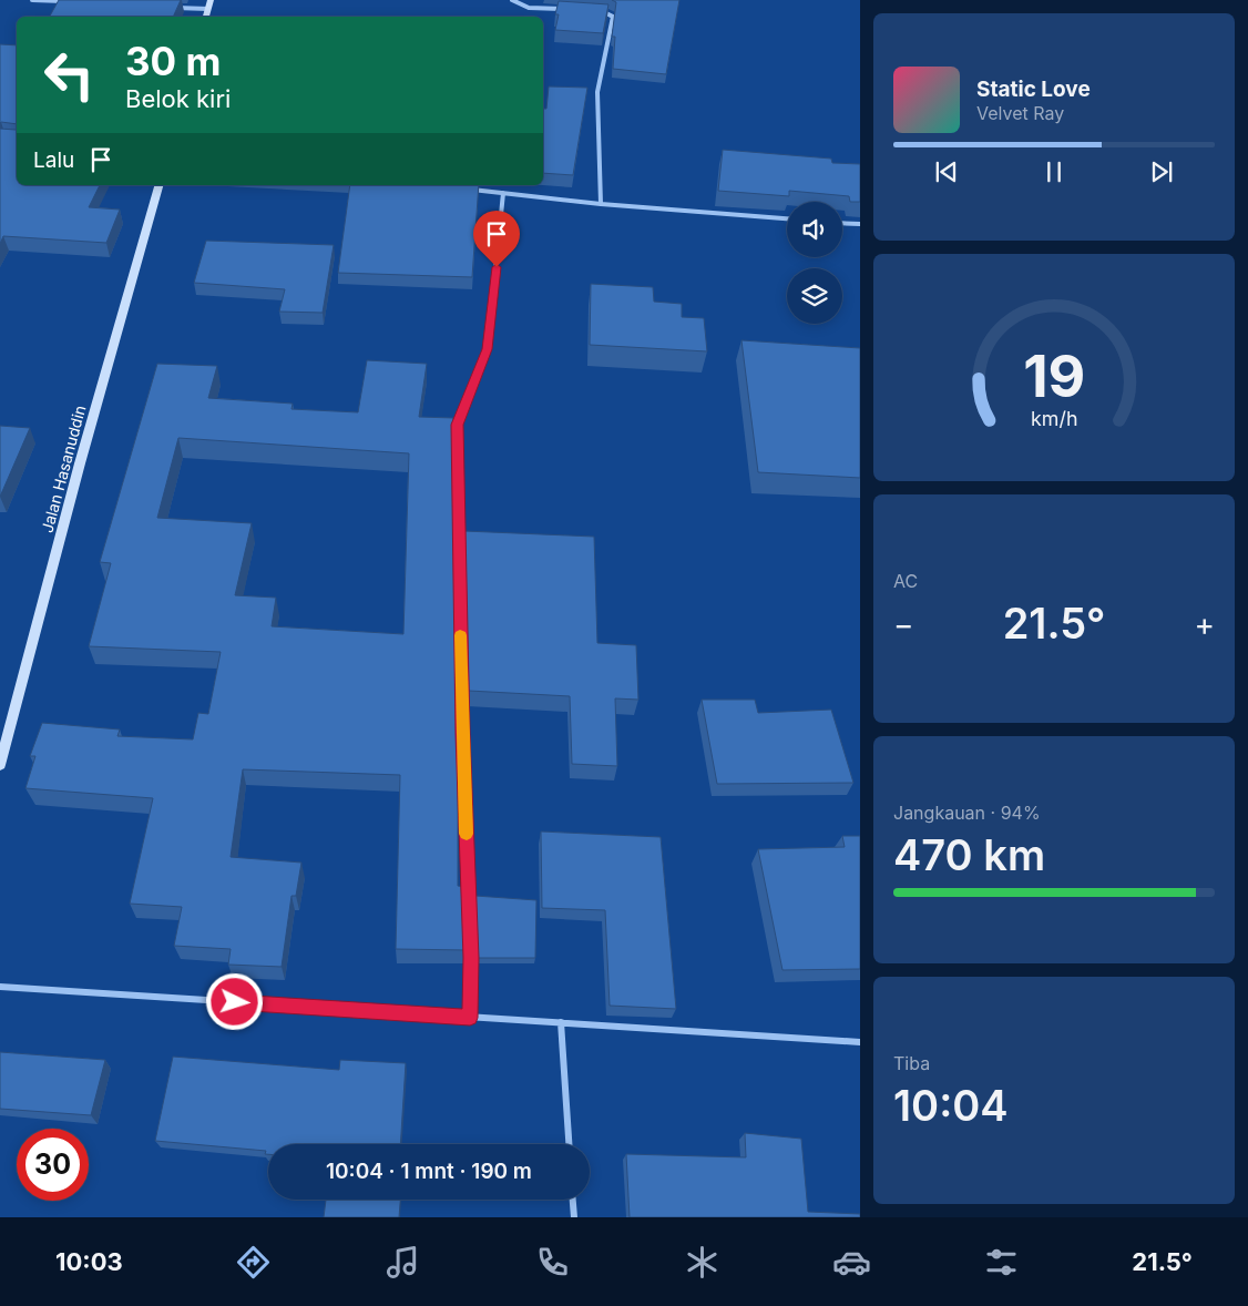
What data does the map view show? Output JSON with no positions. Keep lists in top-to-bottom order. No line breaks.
{"streets":{"main road":["Jalan Hasanuddin"]},"page":{"turn":["30 m","Belok kiri"],"song":["Static Love","Velvet Ray"],"then":"Lalu","tile":["AC",["Jangkauan · 94%","470 km"],["Tiba","10:04"]],"heat":["−","21.5°","+"],"limit":"30","trip":"10:04 · 1 mnt · 190 m","tabs":["10:03","21.5°"],"gauge":["19","km/h"]}}
